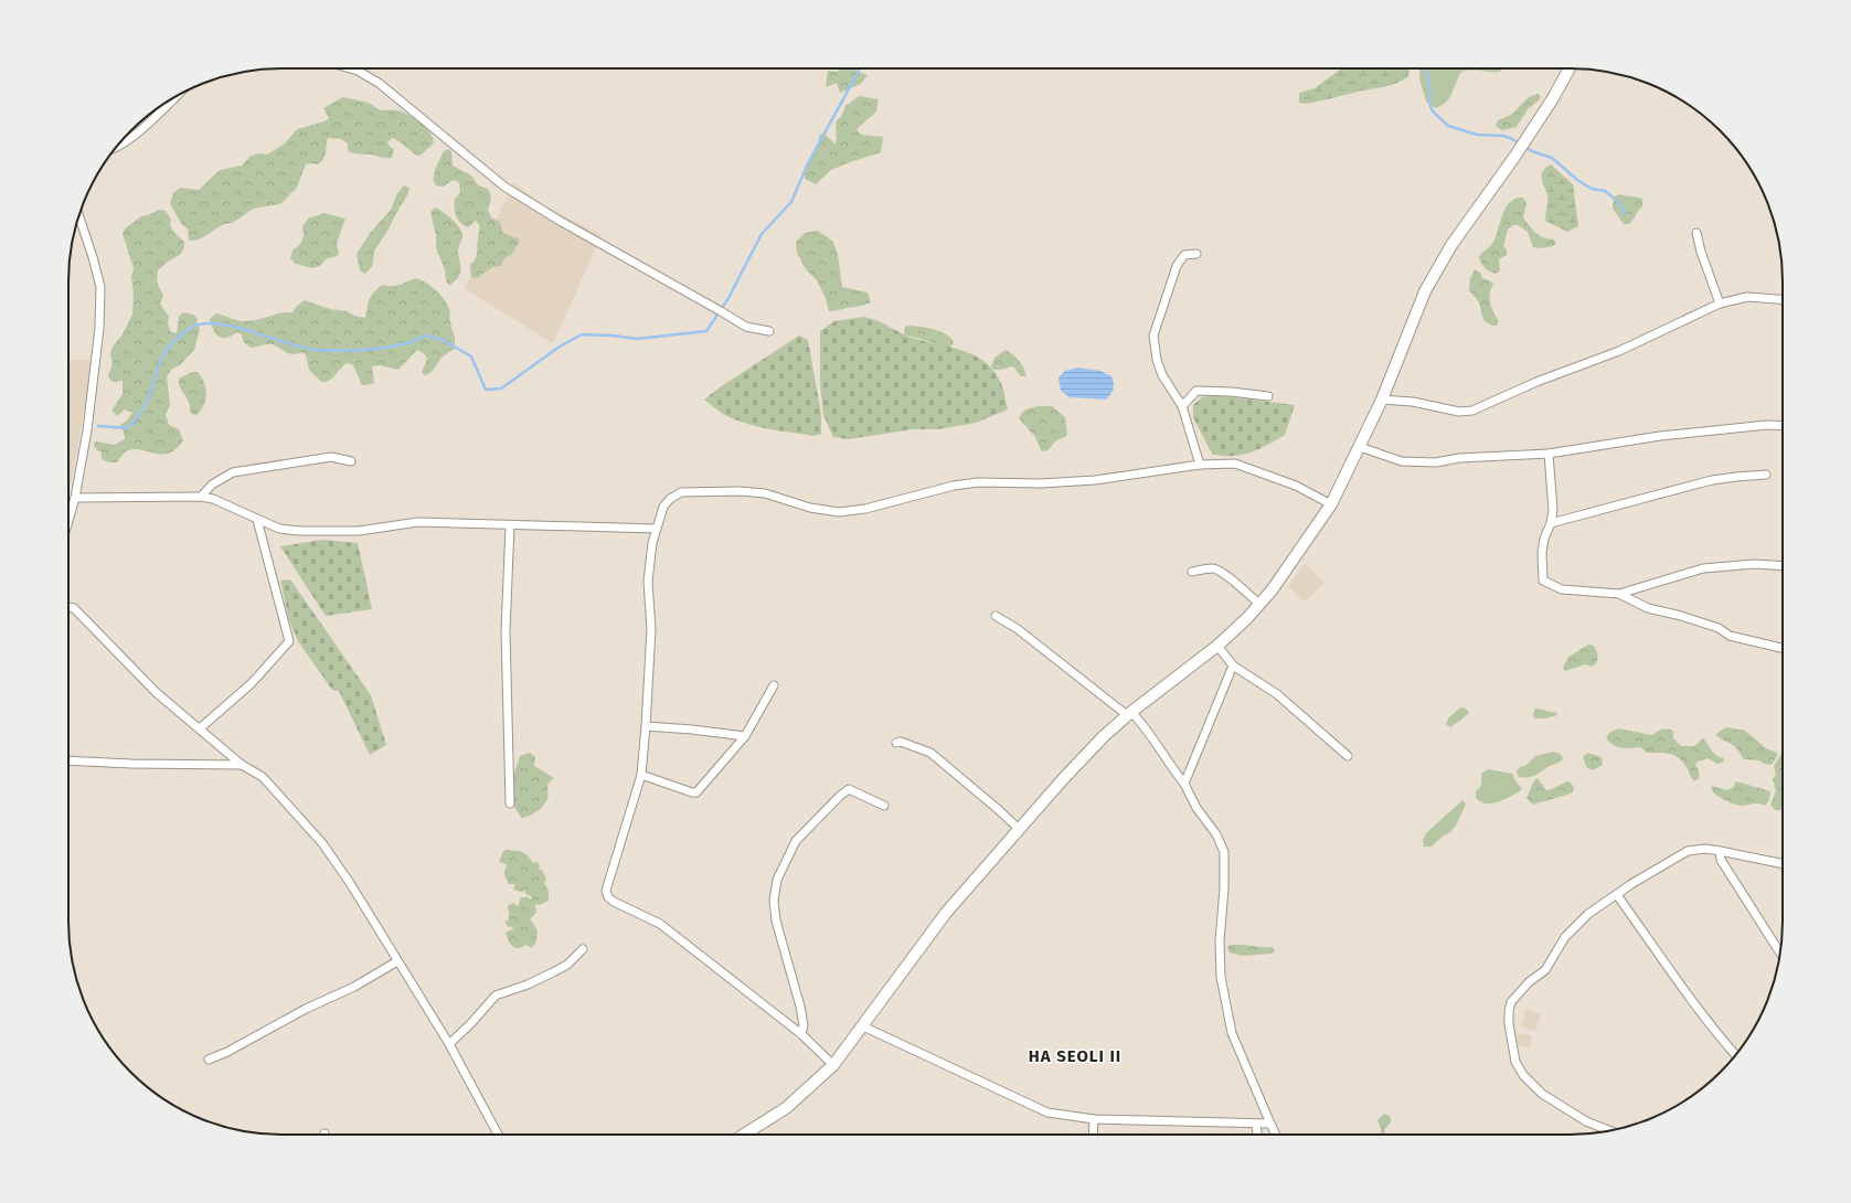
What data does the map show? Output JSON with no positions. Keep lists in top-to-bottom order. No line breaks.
{"districts":["HA SEOLI II"]}
